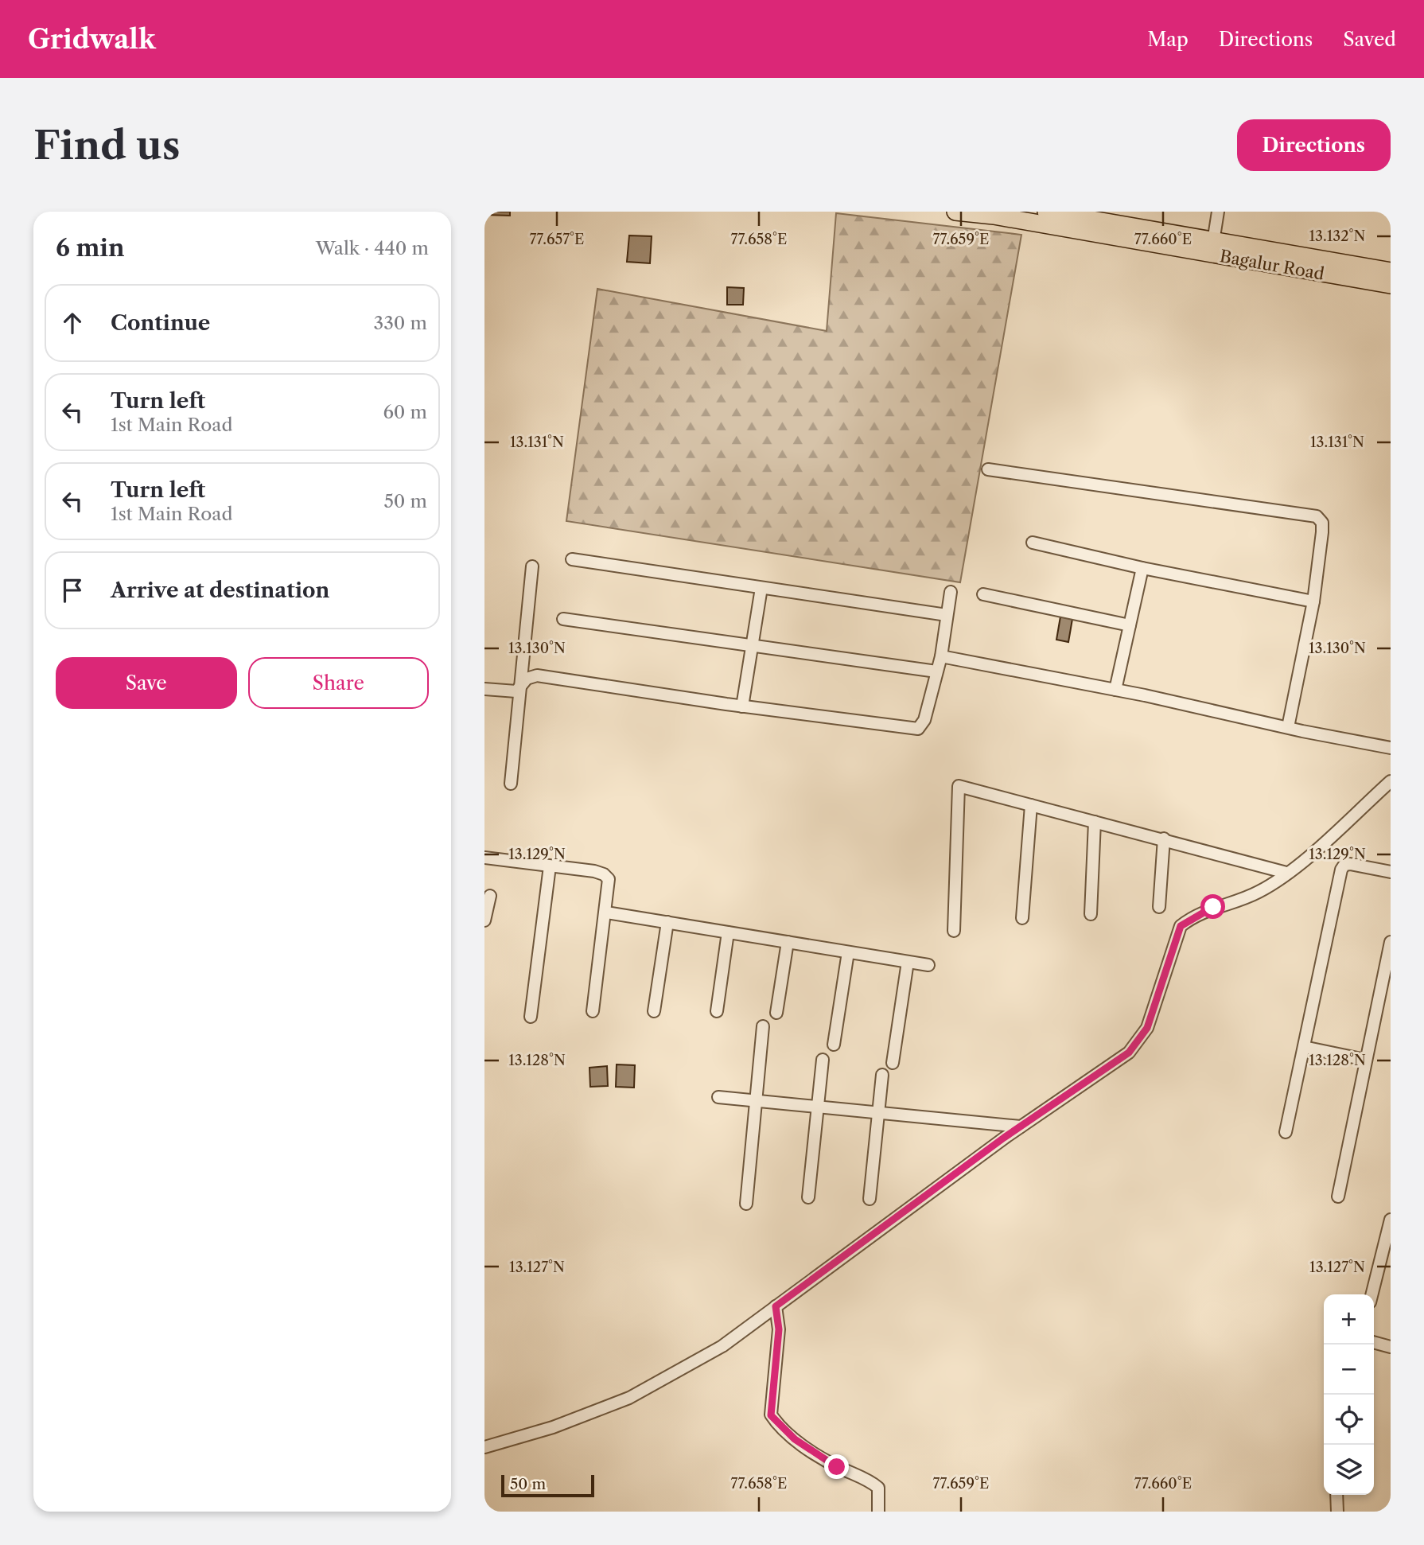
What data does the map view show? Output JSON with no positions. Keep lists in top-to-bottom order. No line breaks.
{"streets":{"main road":["Bagalur Road"]},"scale_bar":"50 m","page":{"header":"Gridwalk","nav":["Map","Directions","Saved"],"buttons":["Directions",["Save","Share"]],"title":"Find us","heading":["6 min","Walk · 440 m"],"list":[["Continue","330 m"],["Turn left","1st Main Road","60 m"],["Turn left","1st Main Road","50 m"],"Arrive at destination"],"map_buttons":["+","−"],"scale":"50 m"},"coordinates":["13.132°N","77.657°E","77.658°E","77.659°E","77.660°E","13.131°N","13.130°N","13.129°N","13.128°N","13.127°N"]}
